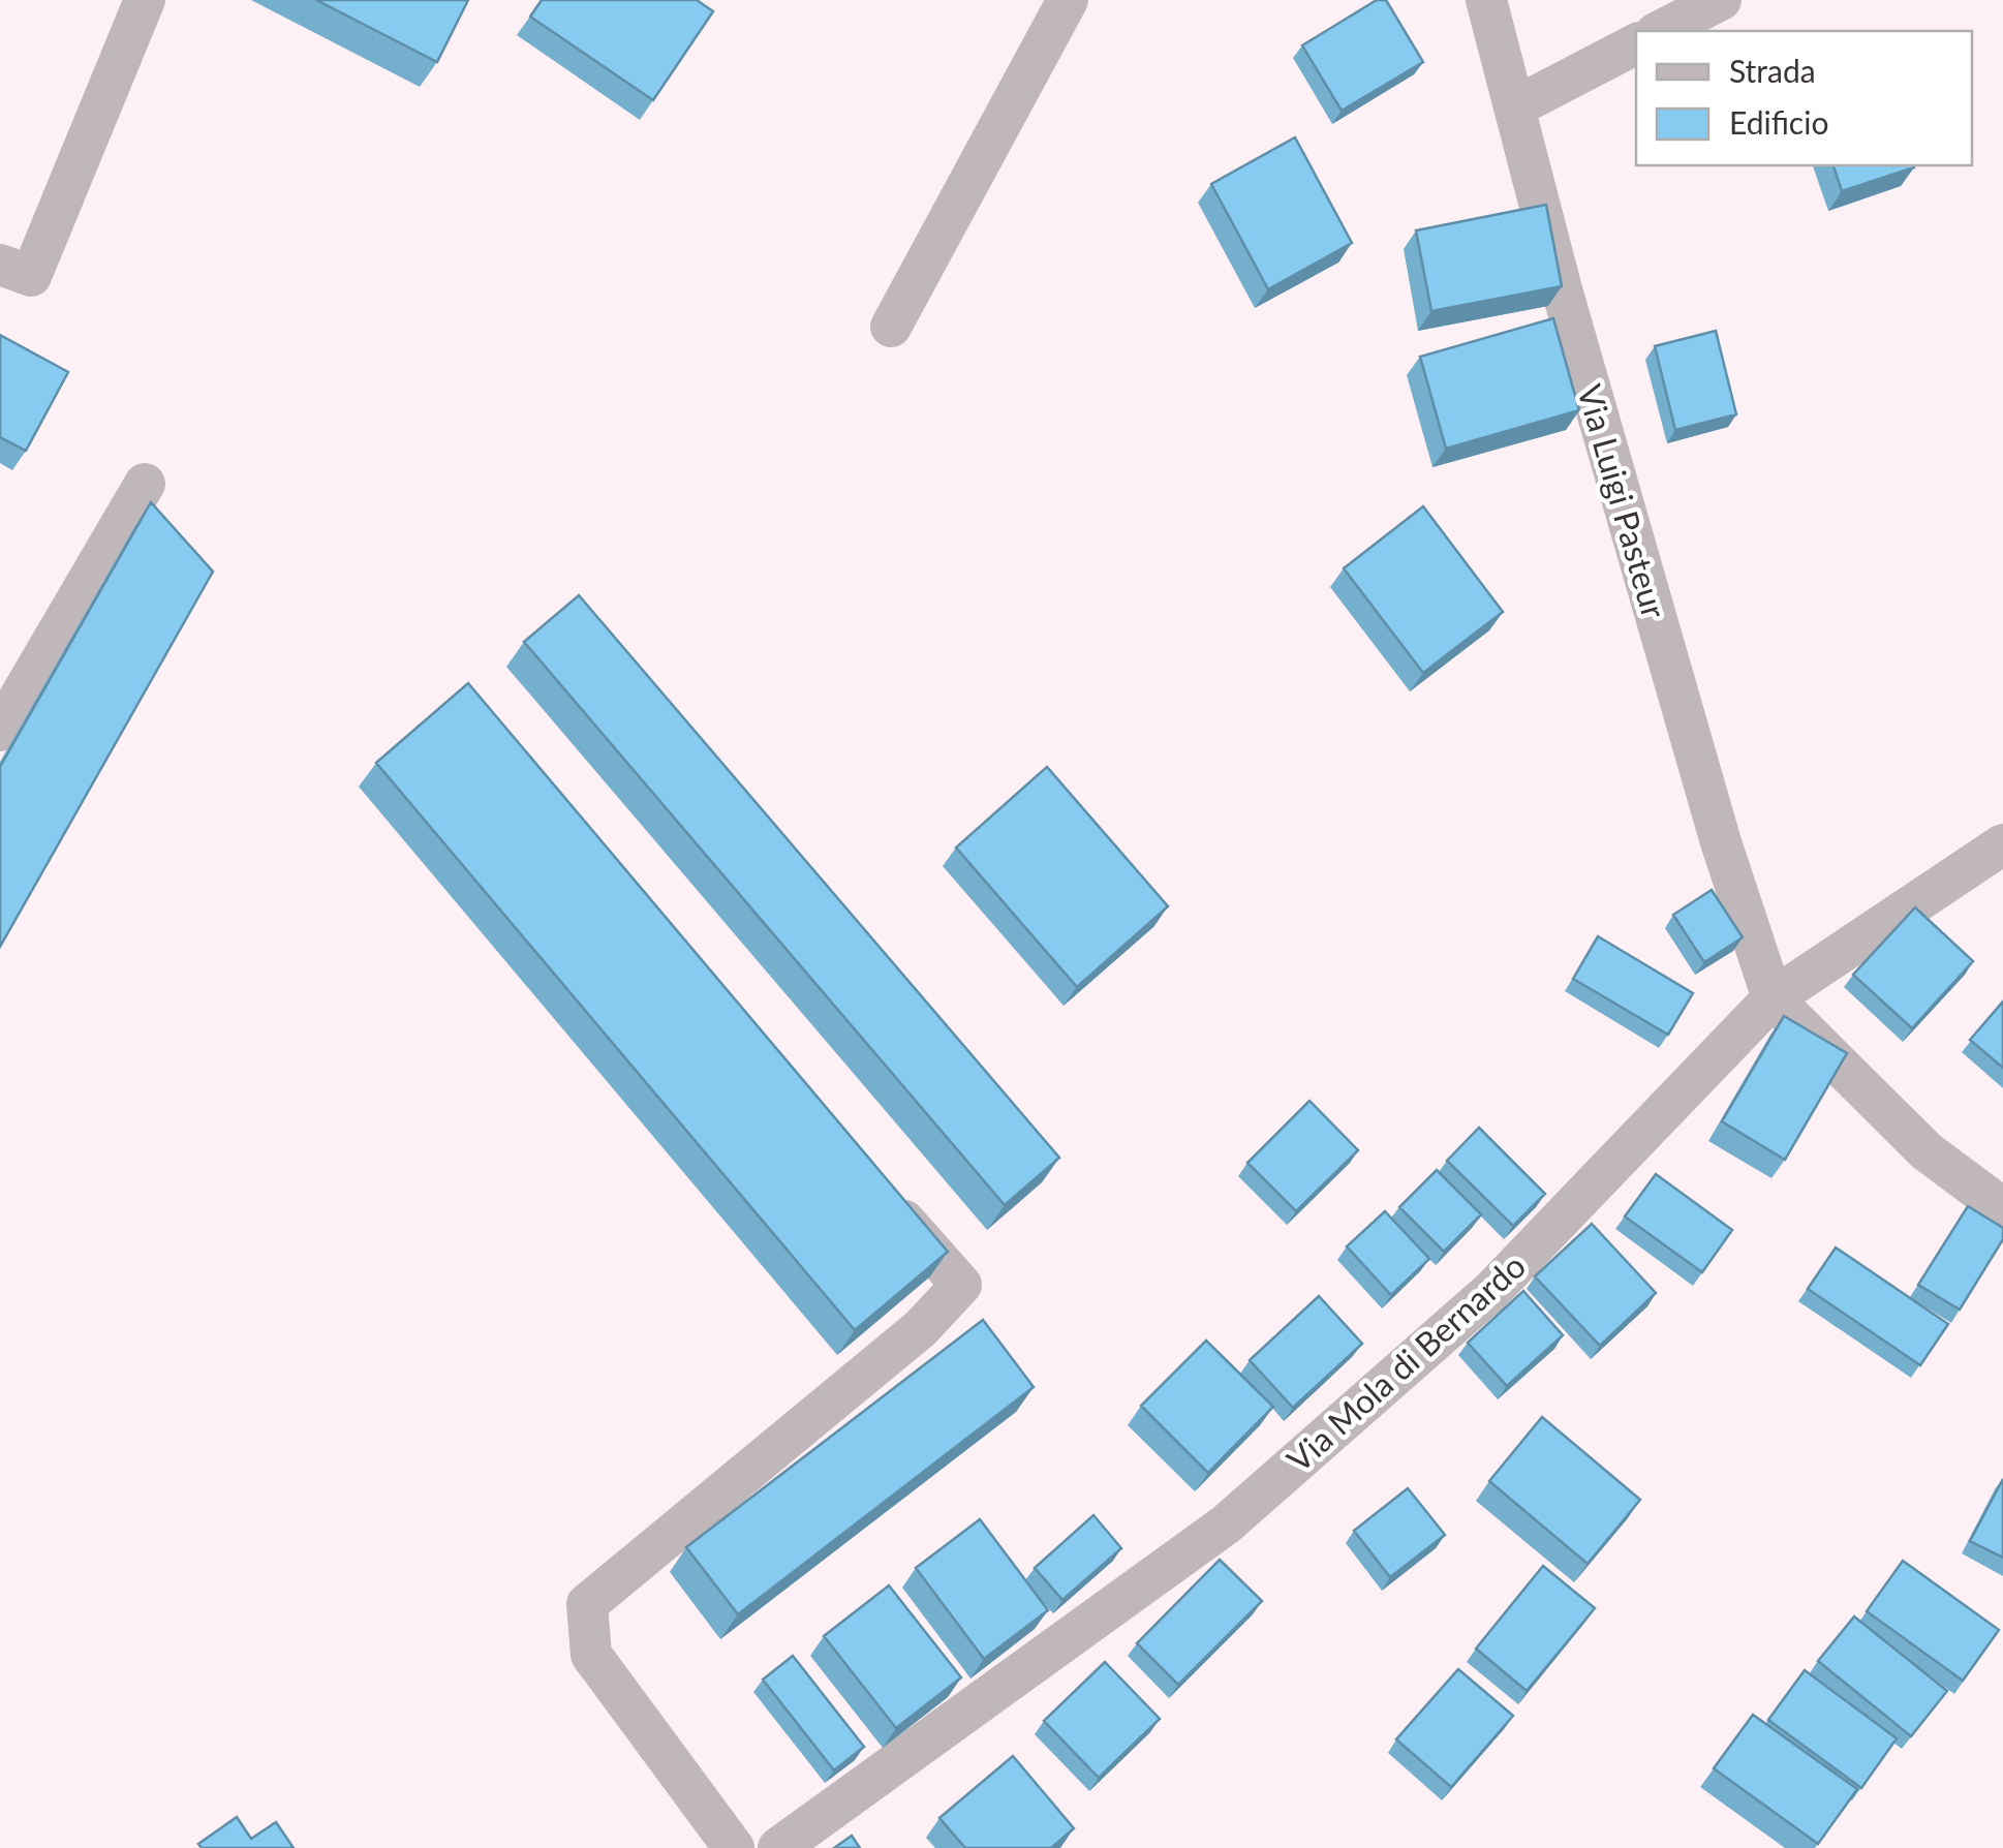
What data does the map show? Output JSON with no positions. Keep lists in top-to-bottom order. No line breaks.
{"streets":{"street":["Via Luigi Pasteur","Via Mola di Bernardo"]},"crossings":[["Via Luigi Pasteur","Via Mola di Bernardo"]],"legend":["Strada","Edificio"]}
